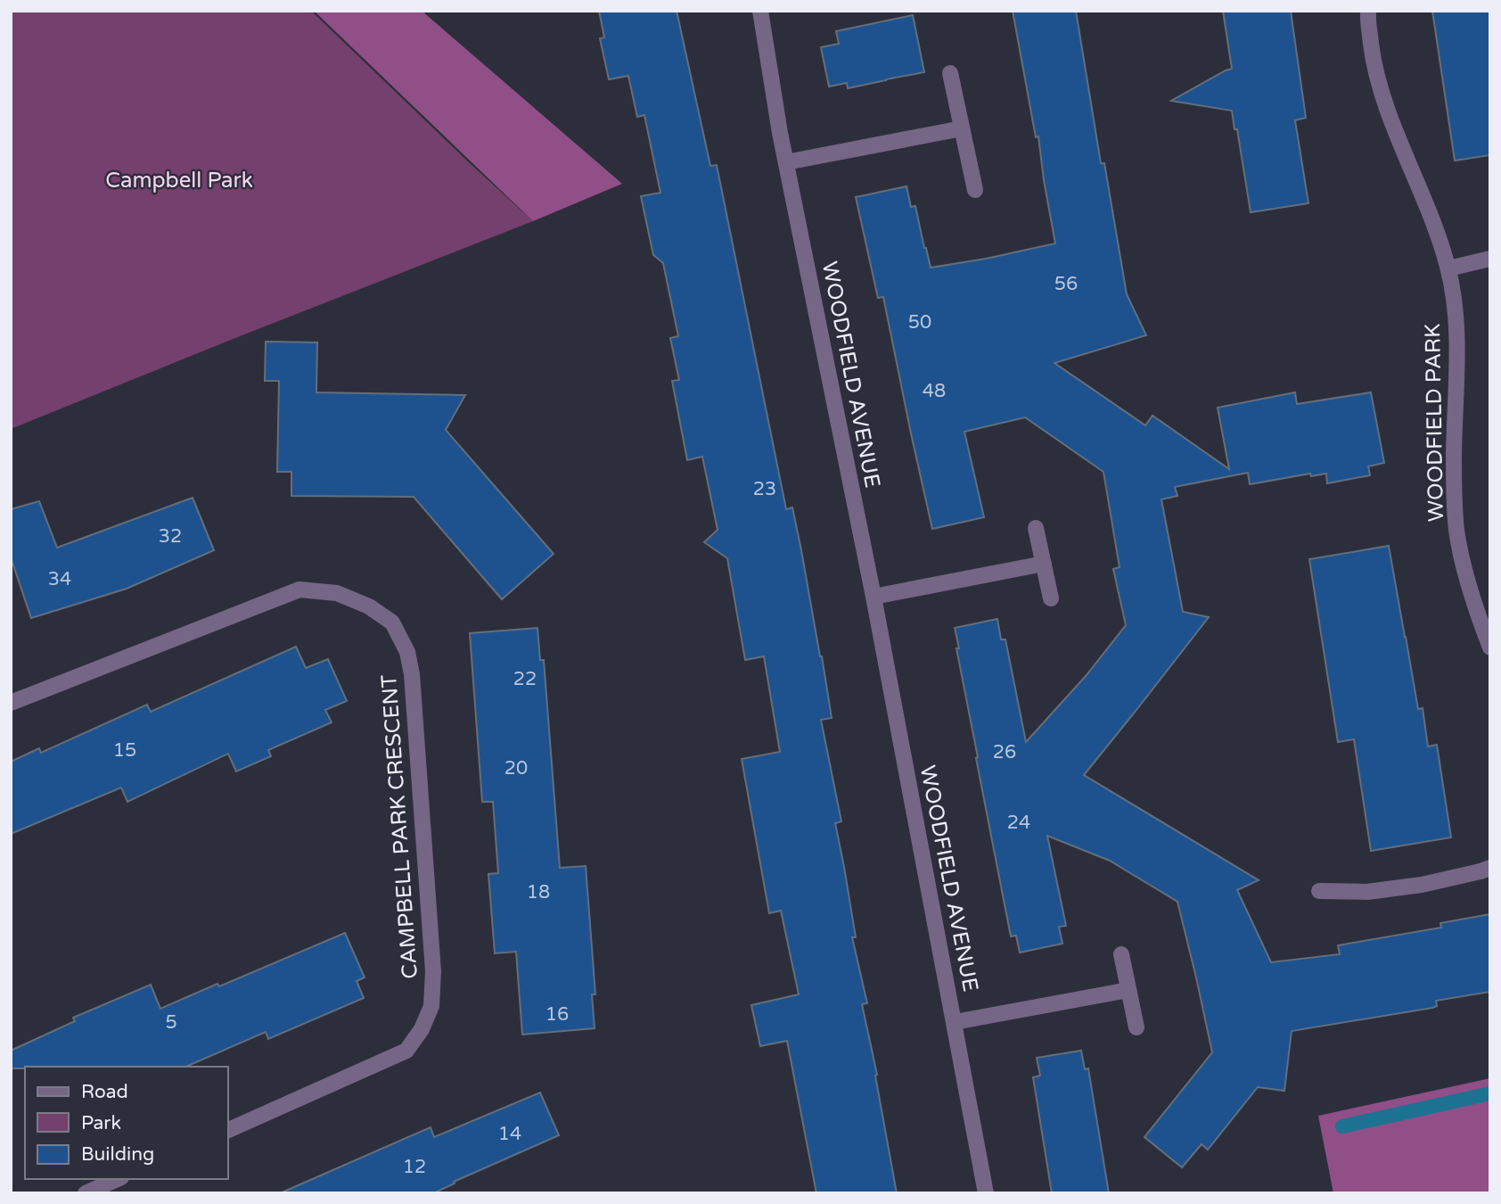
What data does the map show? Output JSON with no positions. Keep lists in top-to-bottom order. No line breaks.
{"streets":{"street":["WOODFIELD AVENUE","WOODFIELD PARK","CAMPBELL PARK CRESCENT"]},"parks":["Campbell Park"],"house_numbers":["56","50","48","23","32","34","22","15","26","20","24","18","16","5","14","12"],"legend":["Road","Park","Building"]}
